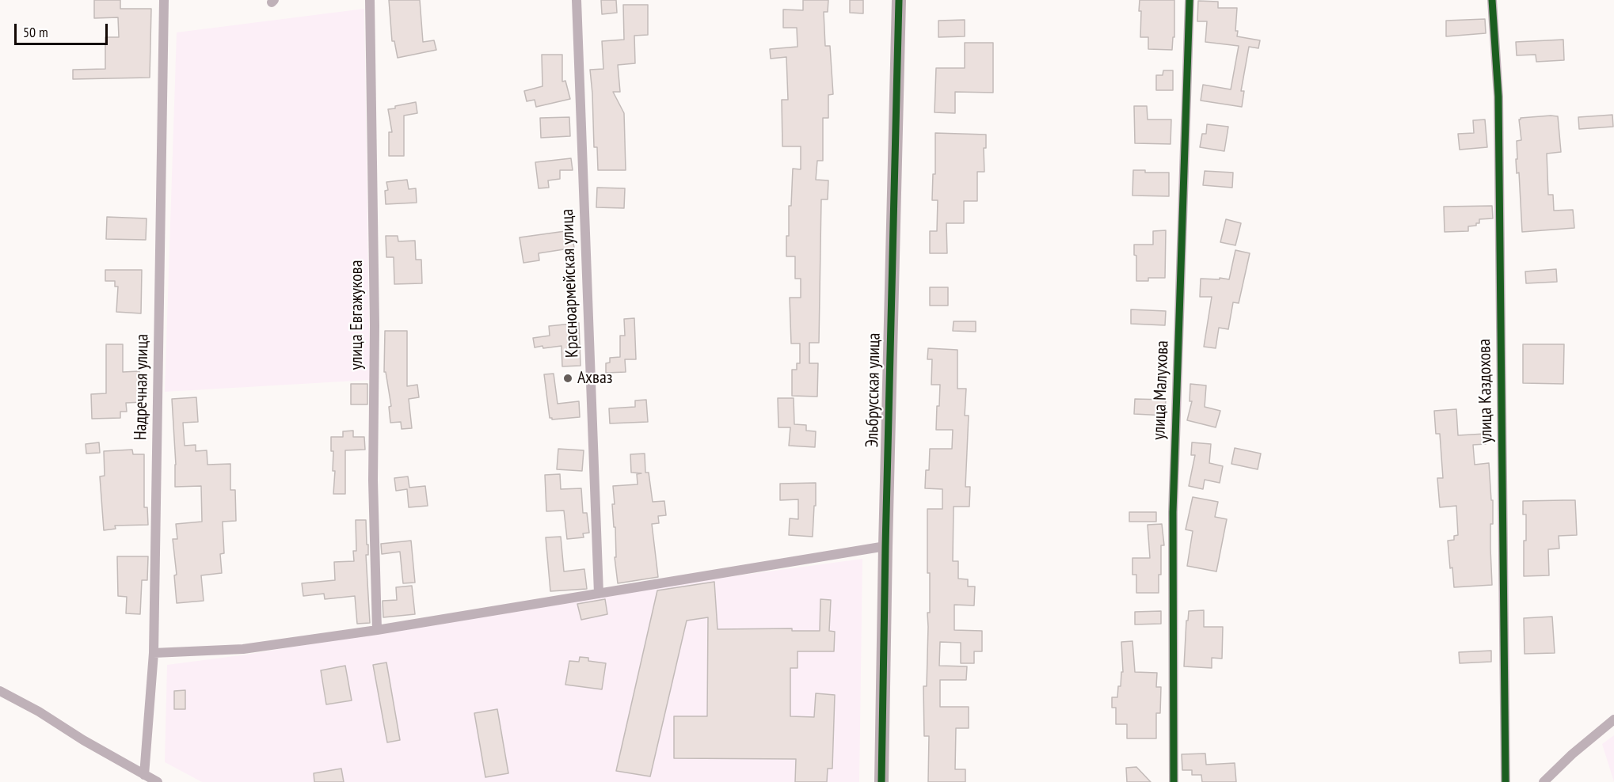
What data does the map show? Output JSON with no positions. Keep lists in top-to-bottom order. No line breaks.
{"streets":{"street":["Красноармейская улица","улица Евгажукова","Надречная улица","Эльбрусская улица","улица Малухова","улица Каздохова"]},"places":["Ахваз"],"scale_bar":"50 m"}
